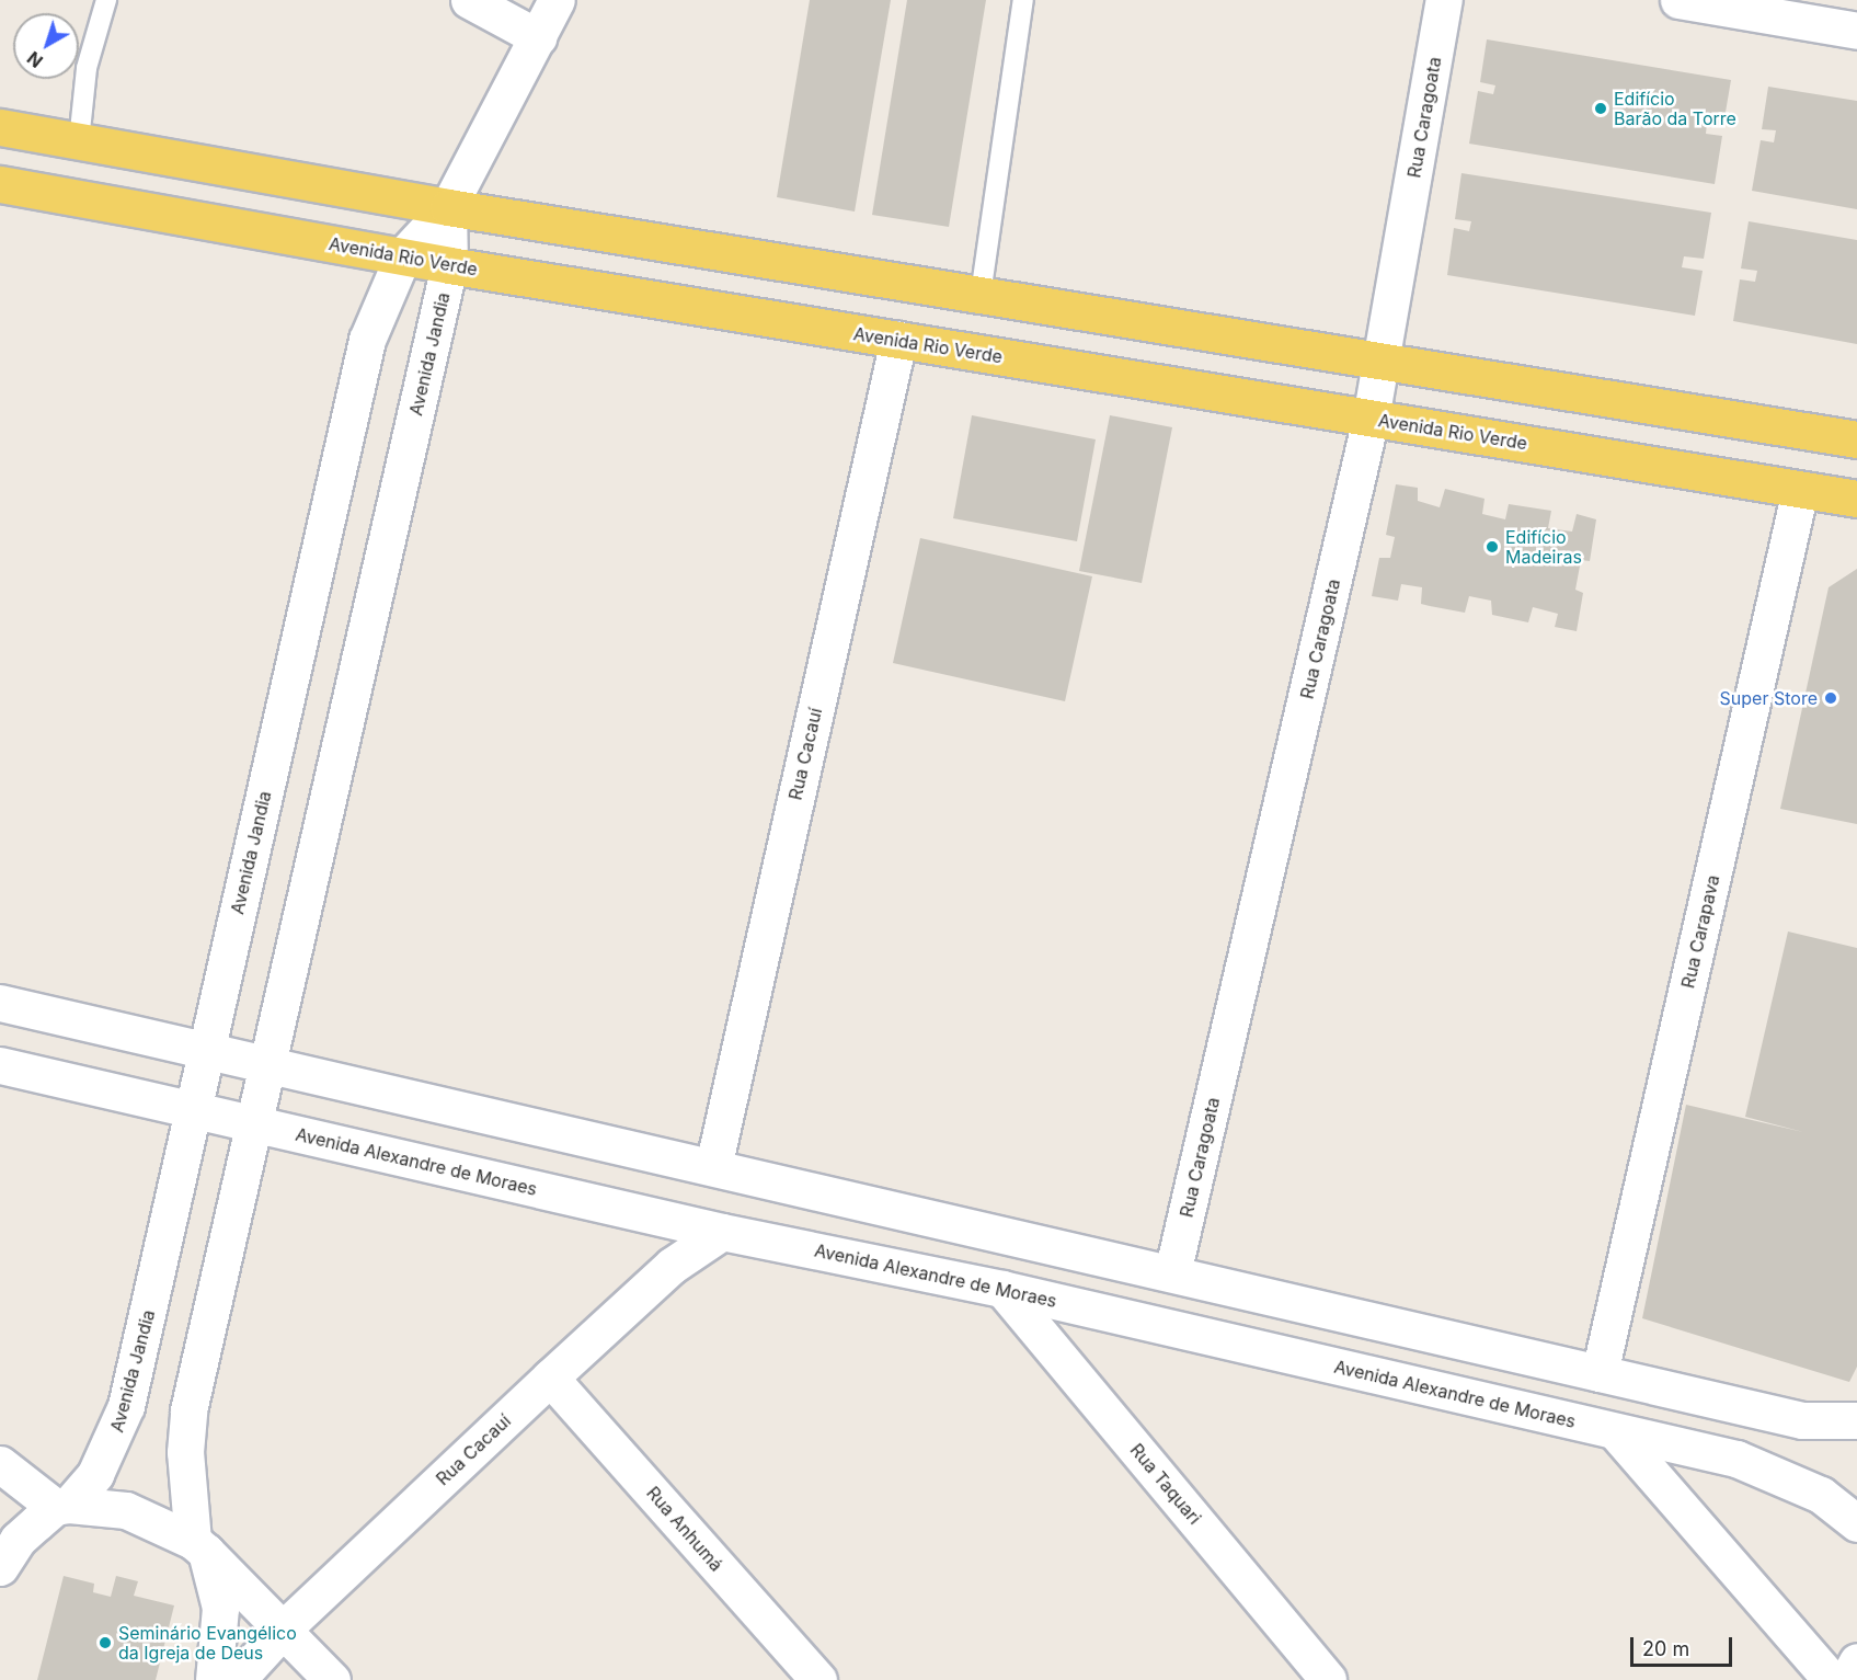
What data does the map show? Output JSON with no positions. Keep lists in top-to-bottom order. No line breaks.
{"streets":{"main road":["Avenida Rio Verde"],"street":["Rua Caragoata","Avenida Jandia","Rua Cacauí","Rua Carapava","Avenida Alexandre de Moraes","Rua Taquari","Rua Anhumá"]},"crossings":[["Rua Caragoata","Avenida Rio Verde"],["Avenida Rio Verde","Avenida Jandia"],["Avenida Rio Verde","Rua Cacauí"],["Avenida Rio Verde","Rua Carapava"],["Avenida Jandia","Avenida Alexandre de Moraes"],["Rua Cacauí","Avenida Alexandre de Moraes"],["Rua Cacauí","Rua Anhumá"],["Avenida Alexandre de Moraes","Rua Taquari"]],"places":["Edifício Barão da Torre","Edifício Madeiras","Super Store","Seminário Evangélico da Igreja de Deus"],"scale_bar":"20 m","north":"bottom left"}
